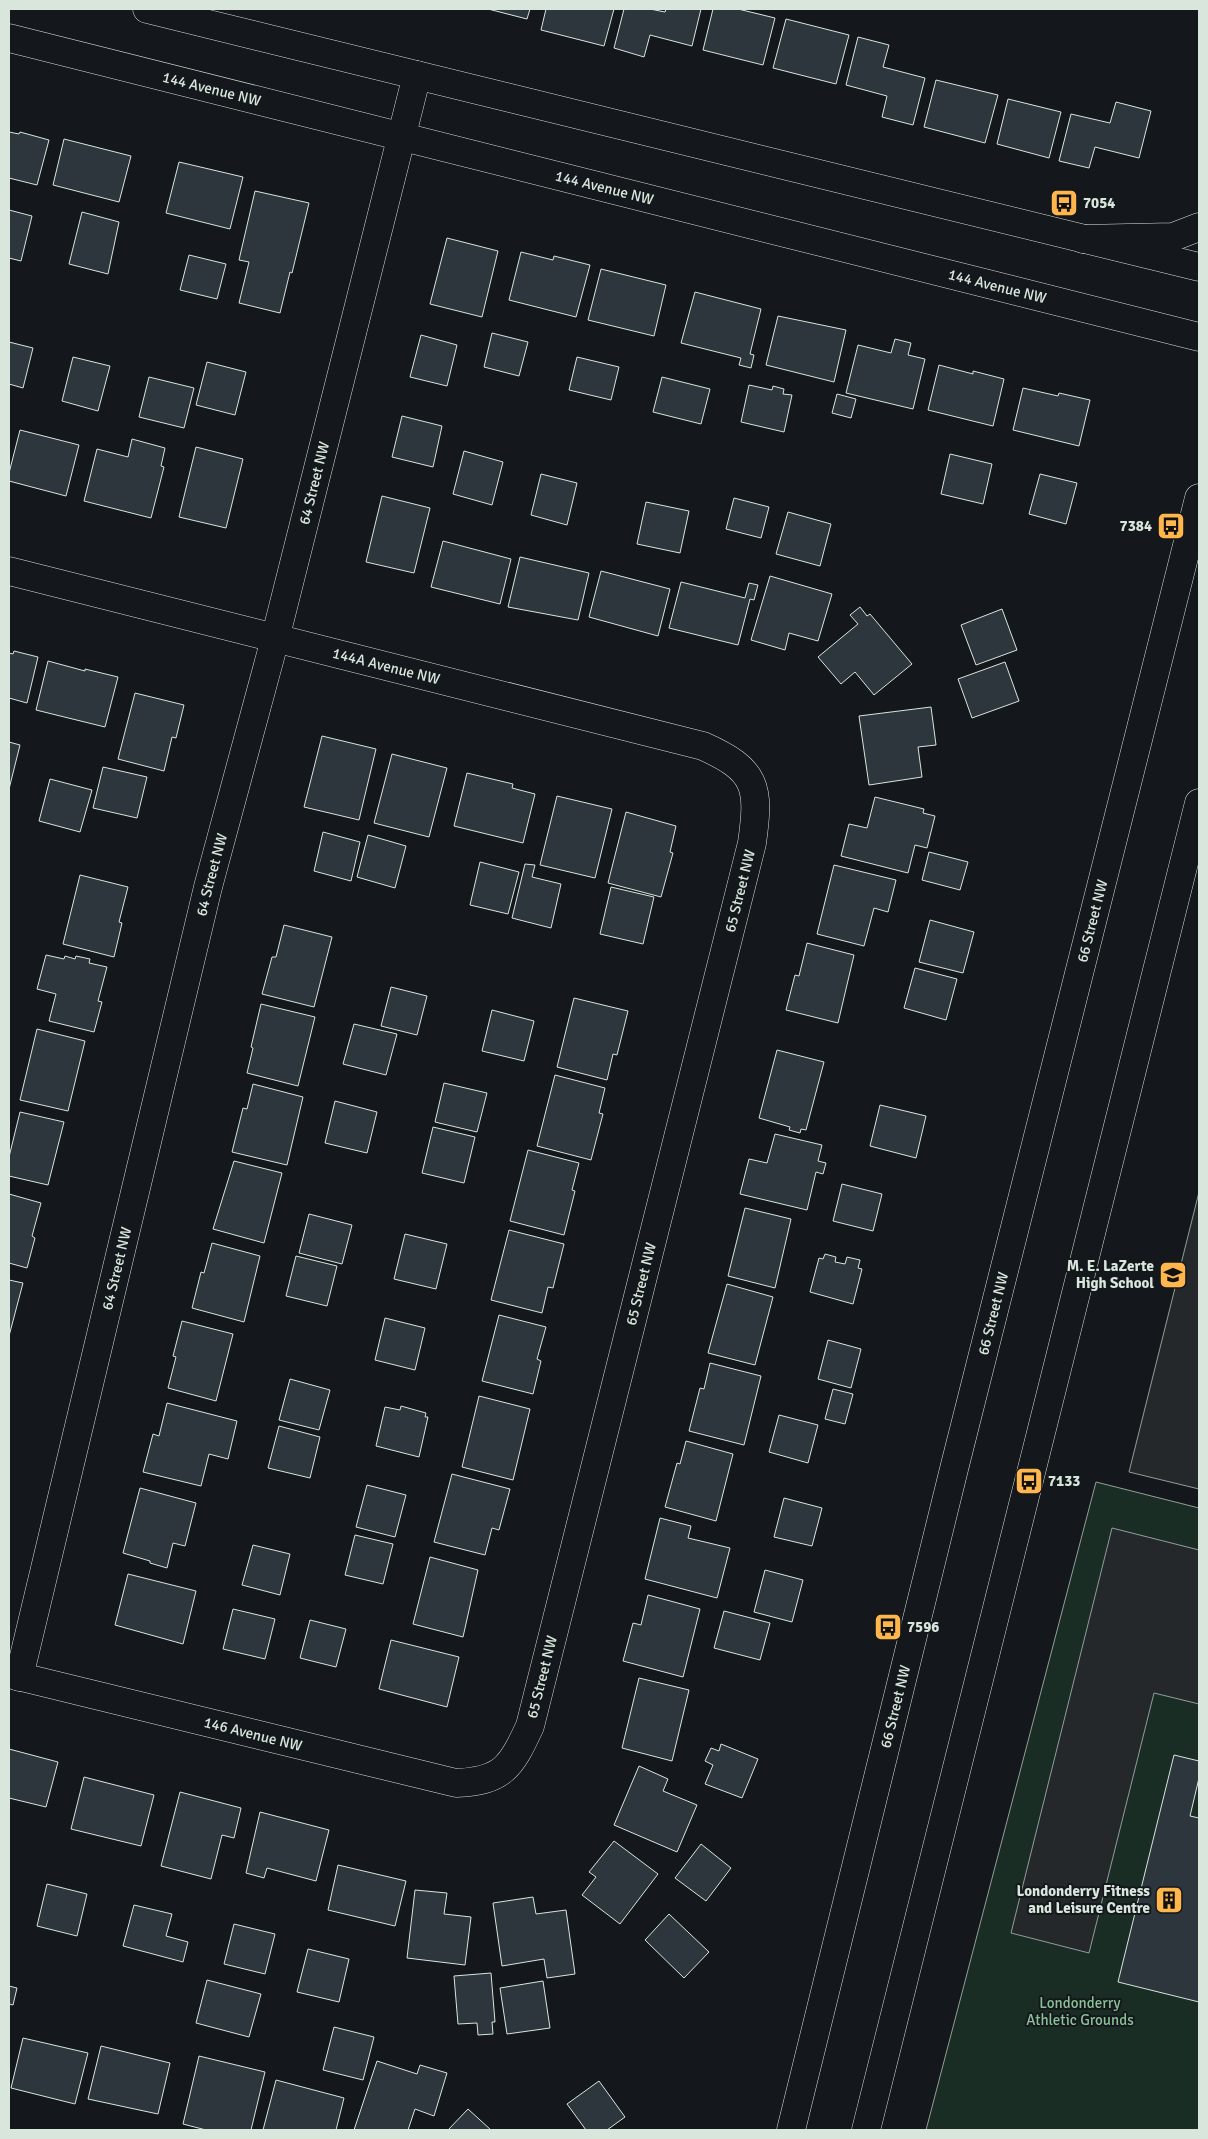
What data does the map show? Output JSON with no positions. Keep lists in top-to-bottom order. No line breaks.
{"streets":{"street":["144 Avenue NW","64 Street NW","144A Avenue NW","65 Street NW","66 Street NW","146 Avenue NW"]},"crossings":[["144 Avenue NW","64 Street NW"],["64 Street NW","144A Avenue NW"],["64 Street NW","146 Avenue NW"],["144A Avenue NW","65 Street NW"],["65 Street NW","146 Avenue NW"]],"parks":["Londonderry Athletic Grounds"],"places":{"bus stop":["7054","7384","7133","7596"],"school or university":["M. E. LaZerte High School"],"building":["Londonderry Fitness and Leisure Centre"]}}
